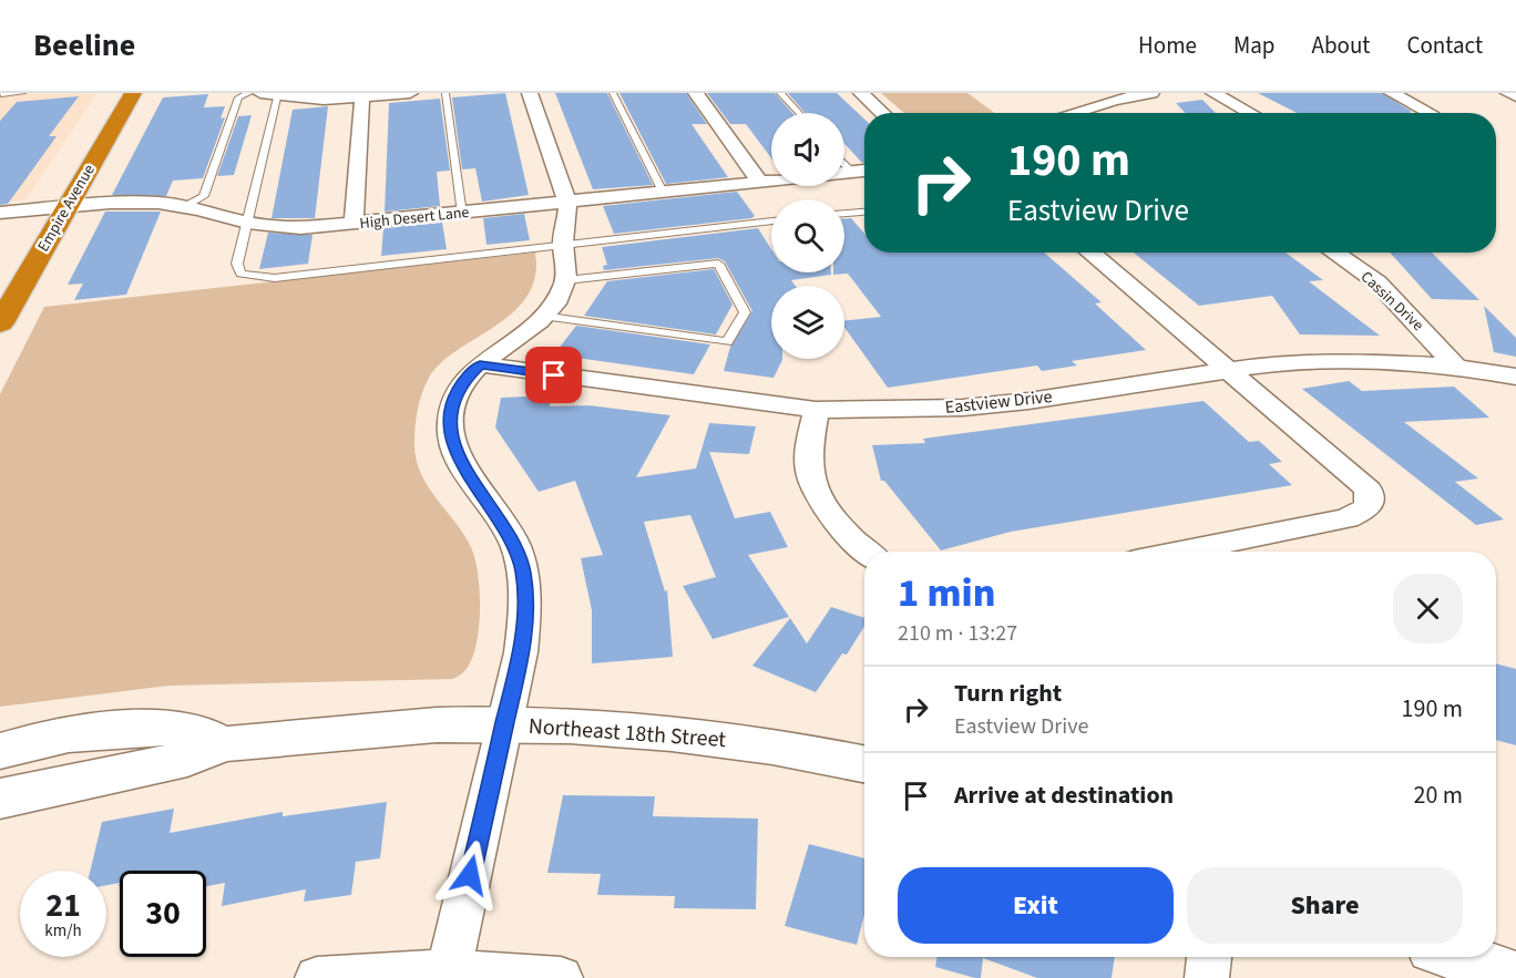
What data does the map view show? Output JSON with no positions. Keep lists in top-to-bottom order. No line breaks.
{"streets":{"highway":["Empire Avenue"],"main road":["Northeast 18th Street"],"street":["High Desert Lane","Cassin Drive","Eastview Drive"]},"crossings":[["Empire Avenue","High Desert Lane"],["Cassin Drive","Eastview Drive"]],"page":{"header":"Beeline","nav":["Home","Map","About","Contact"],"turn":["190 m","Eastview Drive"],"heading":["1 min","210 m · 13:27"],"list":[{"name":"Turn right","note":"Eastview Drive","value":"190 m"},{"name":"Arrive at destination","value":"20 m"}],"buttons":["Exit","Share"],"speed":"21 km/h","limit":"30"}}
